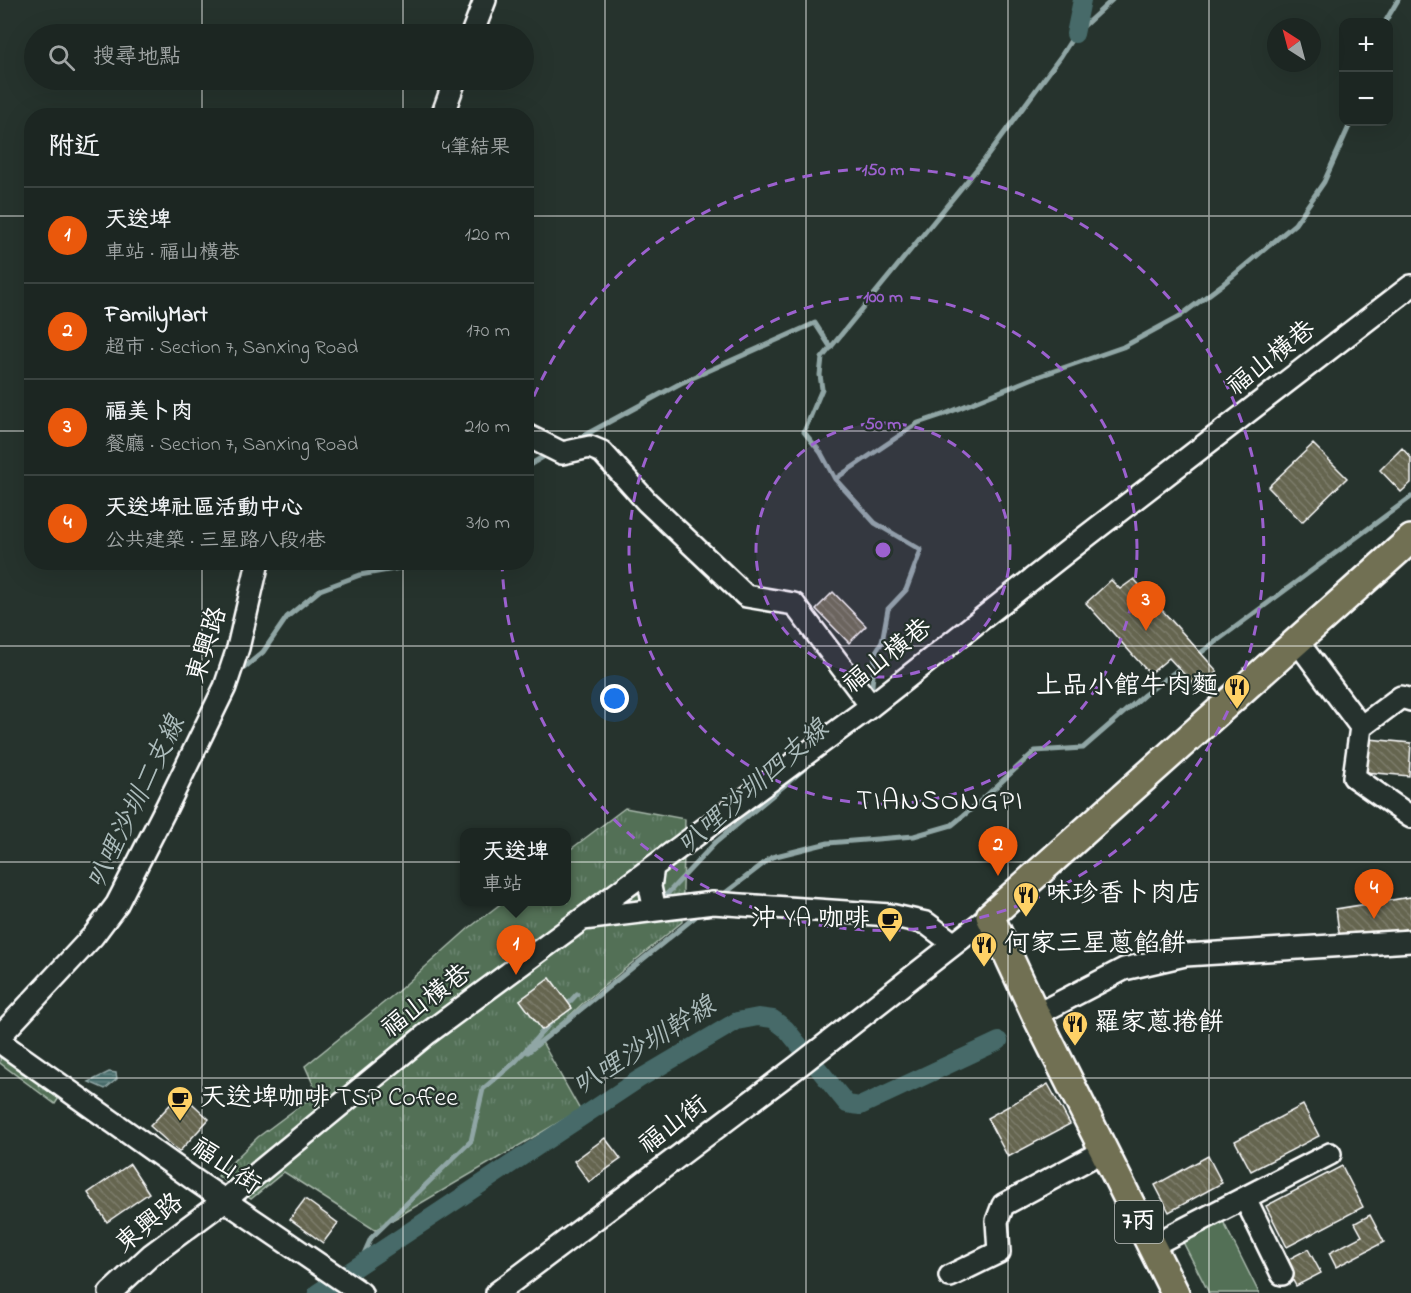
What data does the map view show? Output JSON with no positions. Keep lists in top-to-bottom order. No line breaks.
{"streets":{"main road":["7丙"],"street":["福山橫巷","東興路","福山街"]},"crossings":[["福山橫巷","東興路"],["福山橫巷","福山街"],["東興路","福山街"]],"districts":["TIANSONGPI"],"water":["叭哩沙圳四支線","叭哩沙圳二支線","叭哩沙圳幹線"],"places":{"restaurant":["上品小館牛肉麵","味珍香卜肉店","何家三星蔥餡餅","羅家蔥捲餅"],"cafe":["沖 YA 咖啡","天送埤咖啡 TSP Coffee"]},"north":"top left","page":{"map_buttons":["+","−"],"search":"搜尋地點","heading":["附近","4筆結果"],"list":[{"mark":"1","name":"天送埤","note":"車站 · 福山橫巷","value":"120 m"},{"mark":"2","name":"FamilyMart","note":"超市 · Section 7, SanXing Road","value":"170 m"},{"mark":"3","name":"福美卜肉","note":"餐廳 · Section 7, SanXing Road","value":"210 m"},{"mark":"4","name":"天送埤社區活動中心","note":"公共建築 · 三星路八段1巷","value":"310 m"}],"pins":["3","2","4","1"],"popup":["天送埤","車站"]},"rings":["150 m","100 m","50 m"]}
